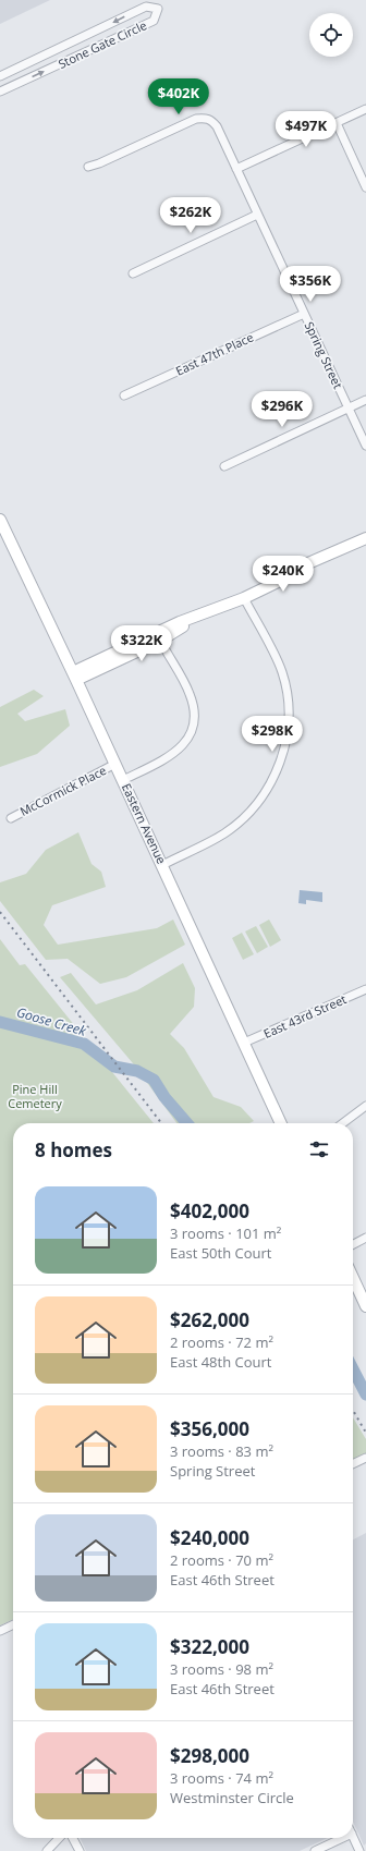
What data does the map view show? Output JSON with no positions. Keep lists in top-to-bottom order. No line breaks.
{"streets":{"main road":["Eastern Avenue"],"street":["Stone Gate Circle","East 47th Place","Spring Street","McCormick Place","East 43rd Street"]},"crossings":[["East 47th Place","Spring Street"],["McCormick Place","Eastern Avenue"],["Eastern Avenue","East 43rd Street"]],"water":["Goose Creek"],"parks":["Pine Hill Cemetery"],"page":{"price":["$402K","$497K","$262K","$356K","$296K","$240K","$322K","$298K"],"heading":"8 homes","list":[{"name":"$402,000","note":"3 rooms · 101 m² · East 50th Court"},{"name":"$262,000","note":"2 rooms · 72 m² · East 48th Court"},{"name":"$356,000","note":"3 rooms · 83 m² · Spring Street"},{"name":"$240,000","note":"2 rooms · 70 m² · East 46th Street"},{"name":"$322,000","note":"3 rooms · 98 m² · East 46th Street"},{"name":"$298,000","note":"3 rooms · 74 m² · Westminster Circle"}]}}
